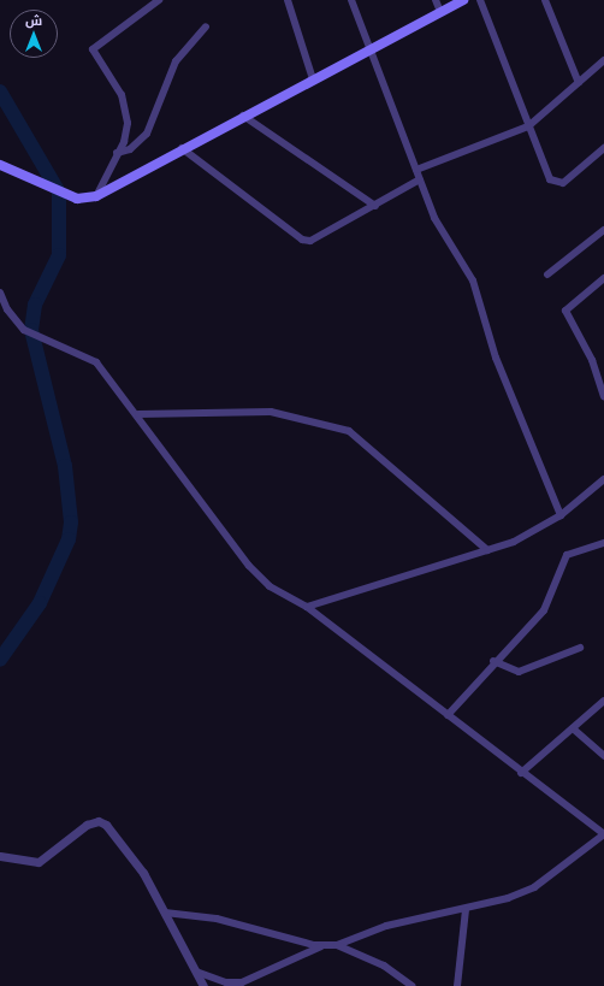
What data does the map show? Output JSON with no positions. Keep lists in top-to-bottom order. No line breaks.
{"north":"top"}
